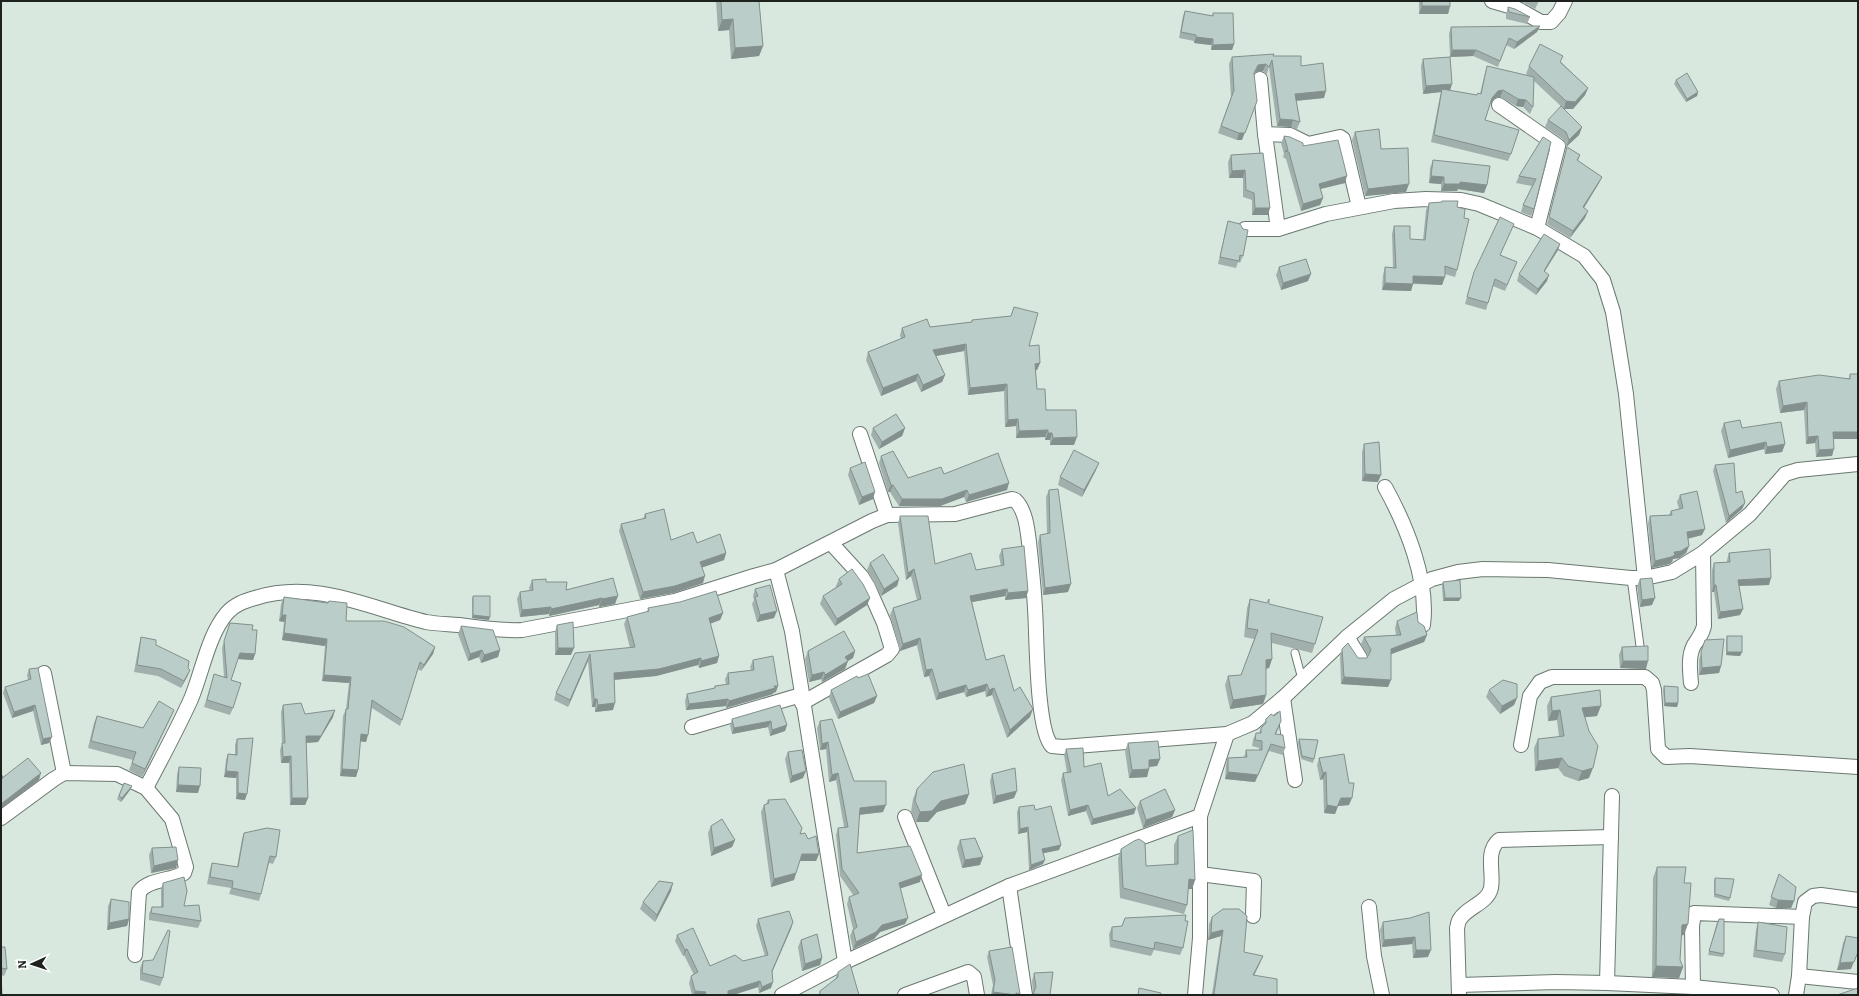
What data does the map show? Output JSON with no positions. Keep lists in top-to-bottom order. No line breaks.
{"north":"left"}
